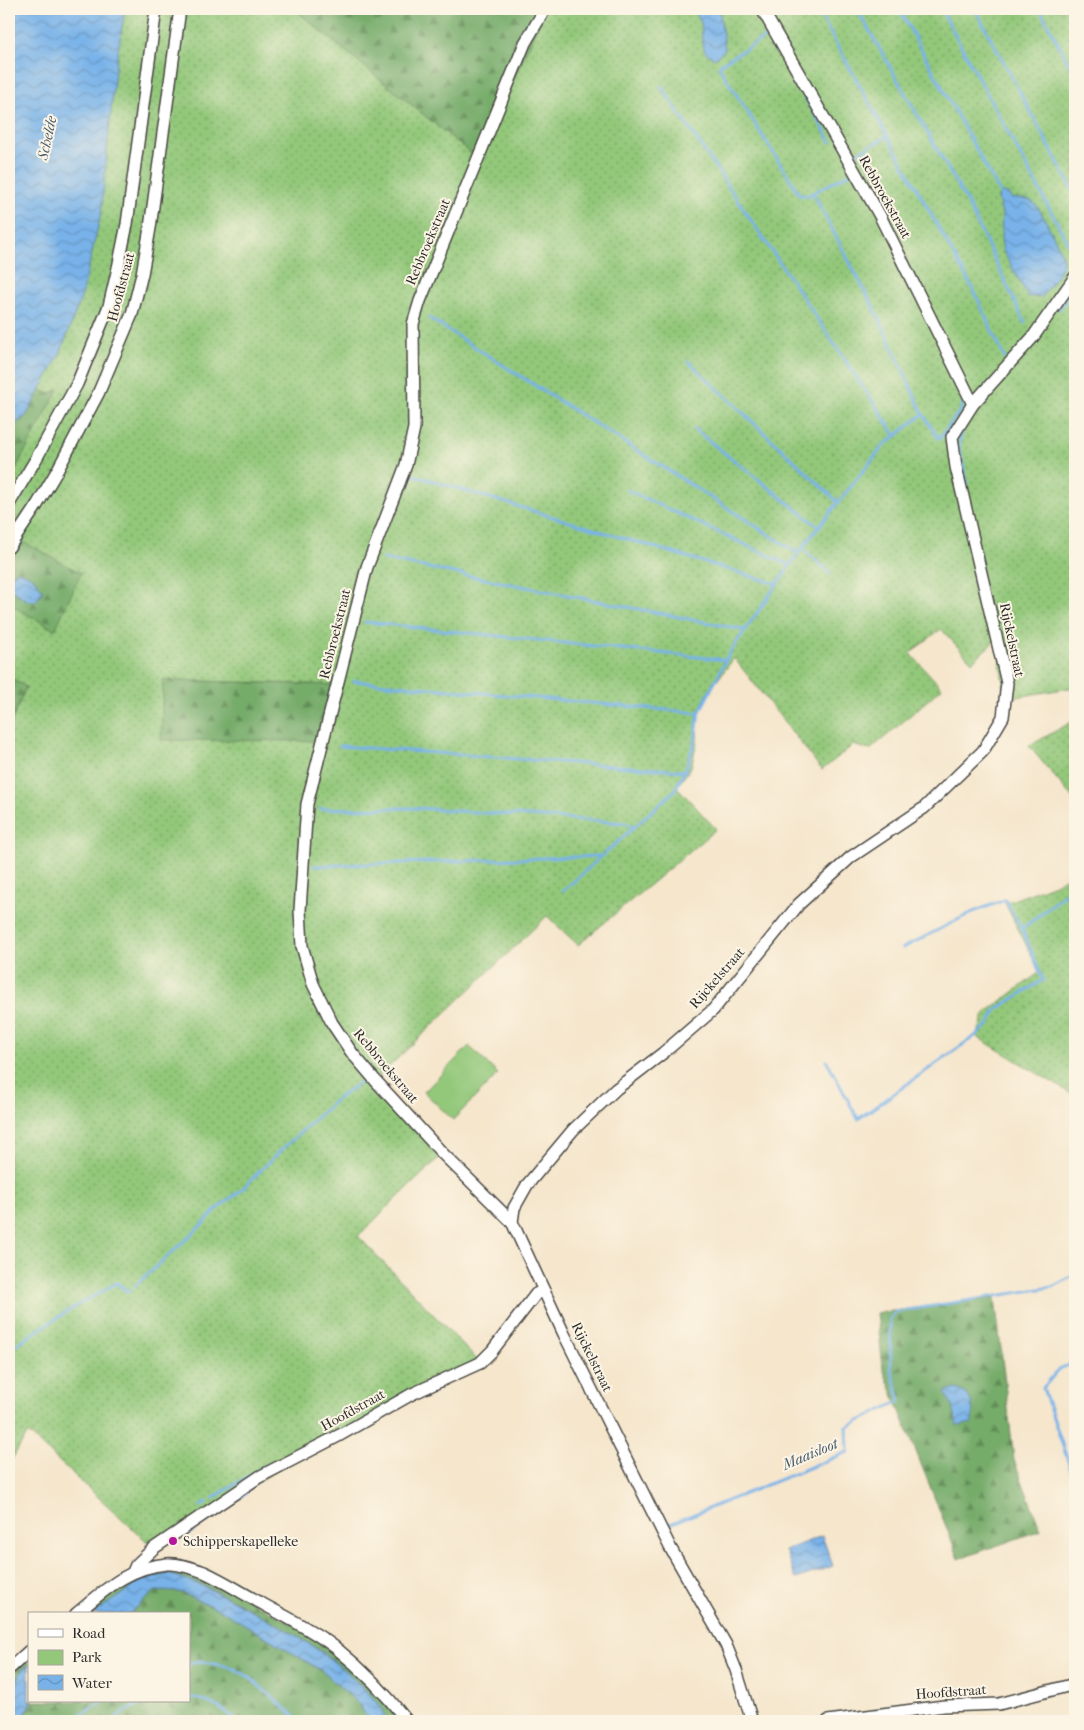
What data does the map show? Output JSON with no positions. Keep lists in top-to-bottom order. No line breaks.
{"streets":{"street":["Rebbroekstraat","Hoofdstraat","Rijckelstraat"]},"crossings":[["Rebbroekstraat","Rijckelstraat"],["Hoofdstraat","Rijckelstraat"]],"water":["Schelde","Maaisloot"],"places":["Schipperskapelleke"],"legend":["Road","Park","Water"]}
